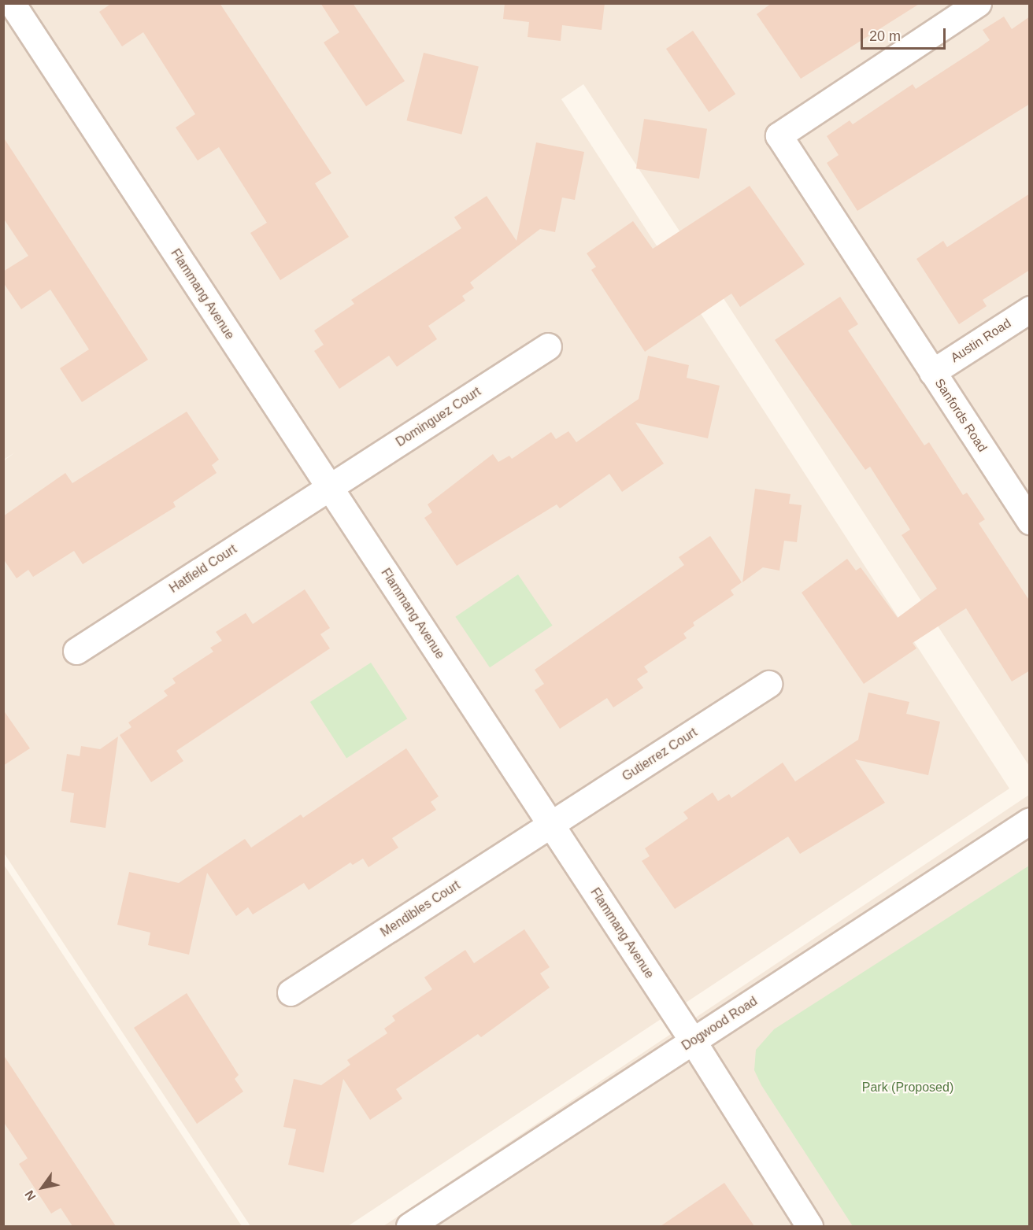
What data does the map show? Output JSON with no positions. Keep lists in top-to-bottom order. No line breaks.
{"streets":{"street":["Flammang Avenue","Austin Road","Sanfords Road","Dominguez Court","Hatfield Court","Gutierrez Court","Mendibles Court","Dogwood Road"]},"crossings":[["Flammang Avenue","Dominguez Court"],["Flammang Avenue","Hatfield Court"],["Flammang Avenue","Gutierrez Court"],["Flammang Avenue","Mendibles Court"],["Flammang Avenue","Dogwood Road"],["Austin Road","Sanfords Road"],["Dominguez Court","Hatfield Court"],["Gutierrez Court","Mendibles Court"]],"parks":["Park (Proposed)"],"scale_bar":"20 m","north":"bottom left"}
